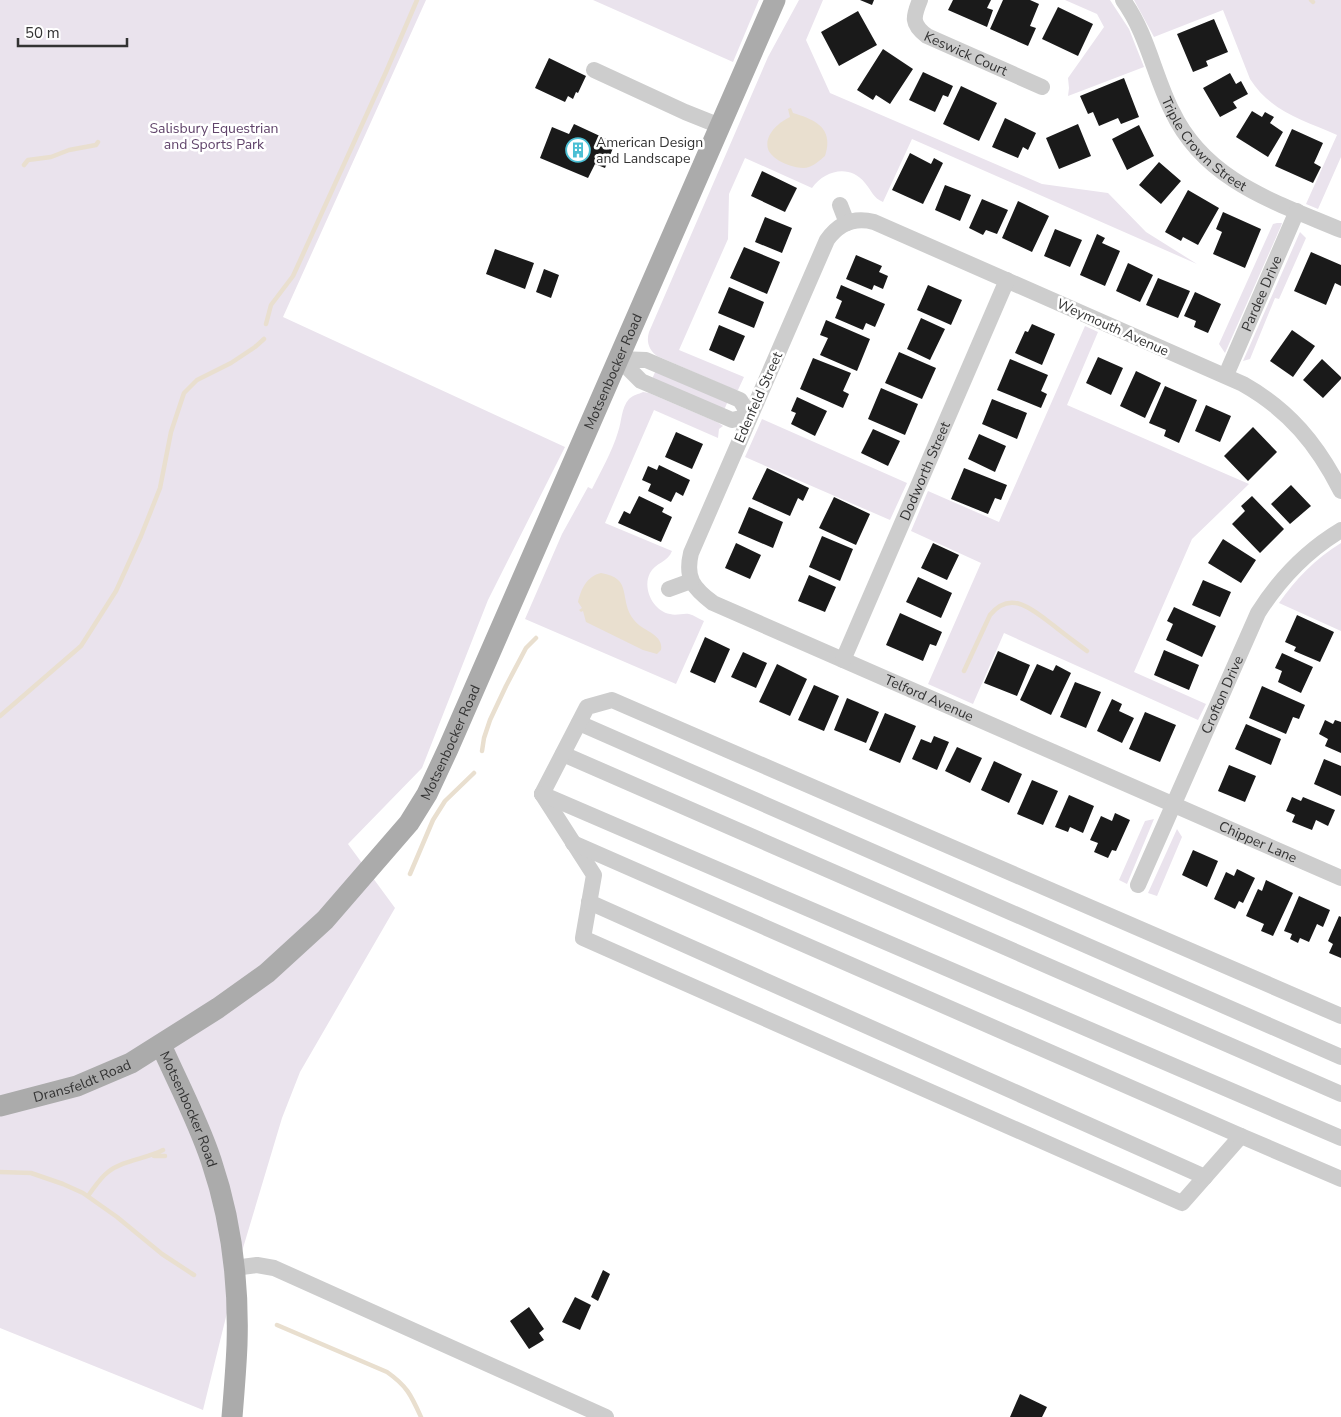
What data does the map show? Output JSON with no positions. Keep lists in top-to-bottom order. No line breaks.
{"streets":{"main road":["Motsenbocker Road","Dransfeldt Road"],"street":["Keswick Court","Triple Crown Street","Pardee Drive","Weymouth Avenue","Edenfeld Street","Dodworth Street","Crofton Drive","Telford Avenue","Chipper Lane"]},"crossings":[["Triple Crown Street","Pardee Drive"],["Pardee Drive","Weymouth Avenue"],["Weymouth Avenue","Edenfeld Street"],["Weymouth Avenue","Dodworth Street"],["Motsenbocker Road","Dransfeldt Road"],["Edenfeld Street","Telford Avenue"],["Dodworth Street","Telford Avenue"],["Crofton Drive","Telford Avenue"],["Crofton Drive","Chipper Lane"],["Telford Avenue","Chipper Lane"]],"parks":["Salisbury Equestrian and Sports Park"],"places":{"building":["American Design and Landscape"]},"scale_bar":"50 m"}
